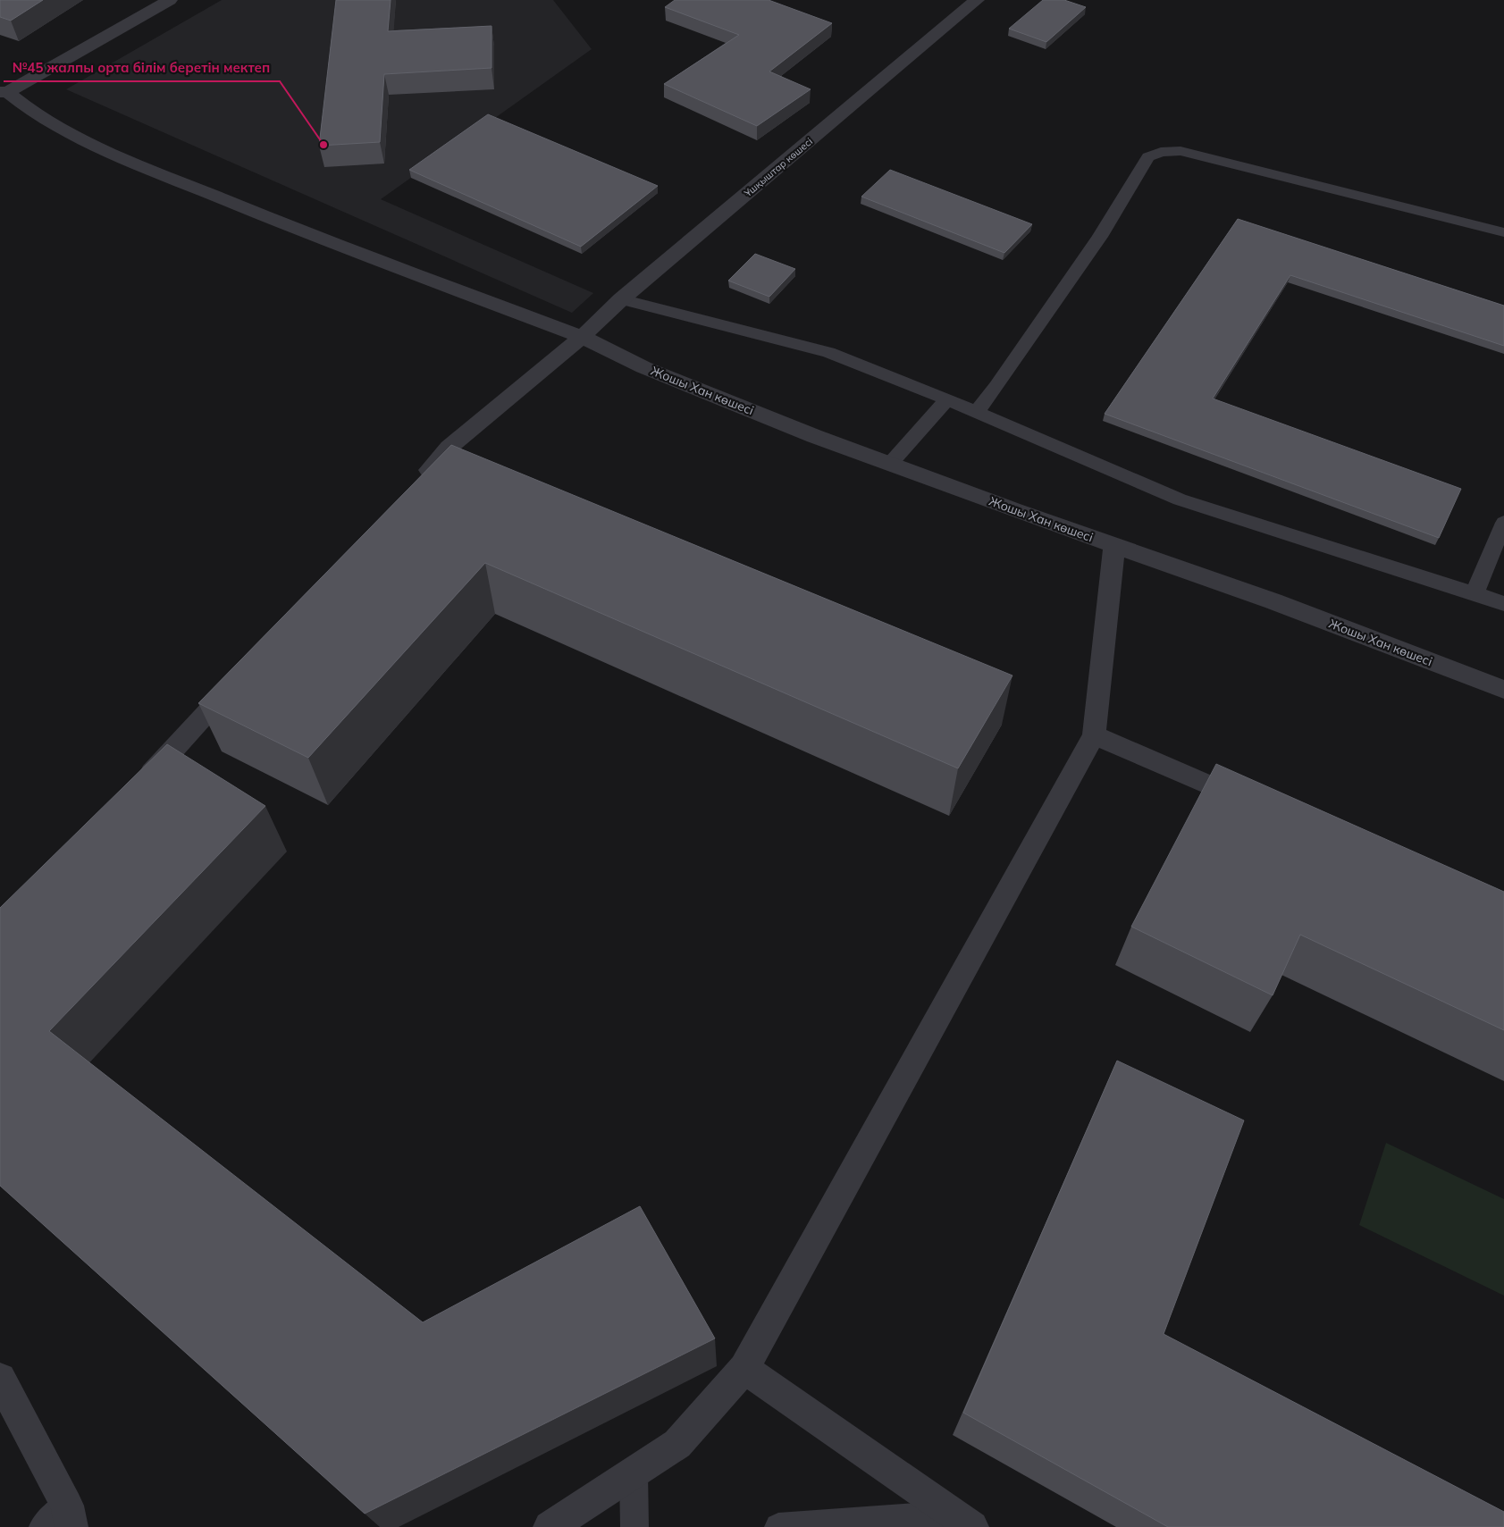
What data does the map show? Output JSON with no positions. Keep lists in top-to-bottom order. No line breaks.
{"streets":{"street":["Ұшқыштар көшесі","Жошы Хан көшесі"]},"crossings":[["Ұшқыштар көшесі","Жошы Хан көшесі"]],"places":["№45 жалпы орта білім беретін мектеп"]}
